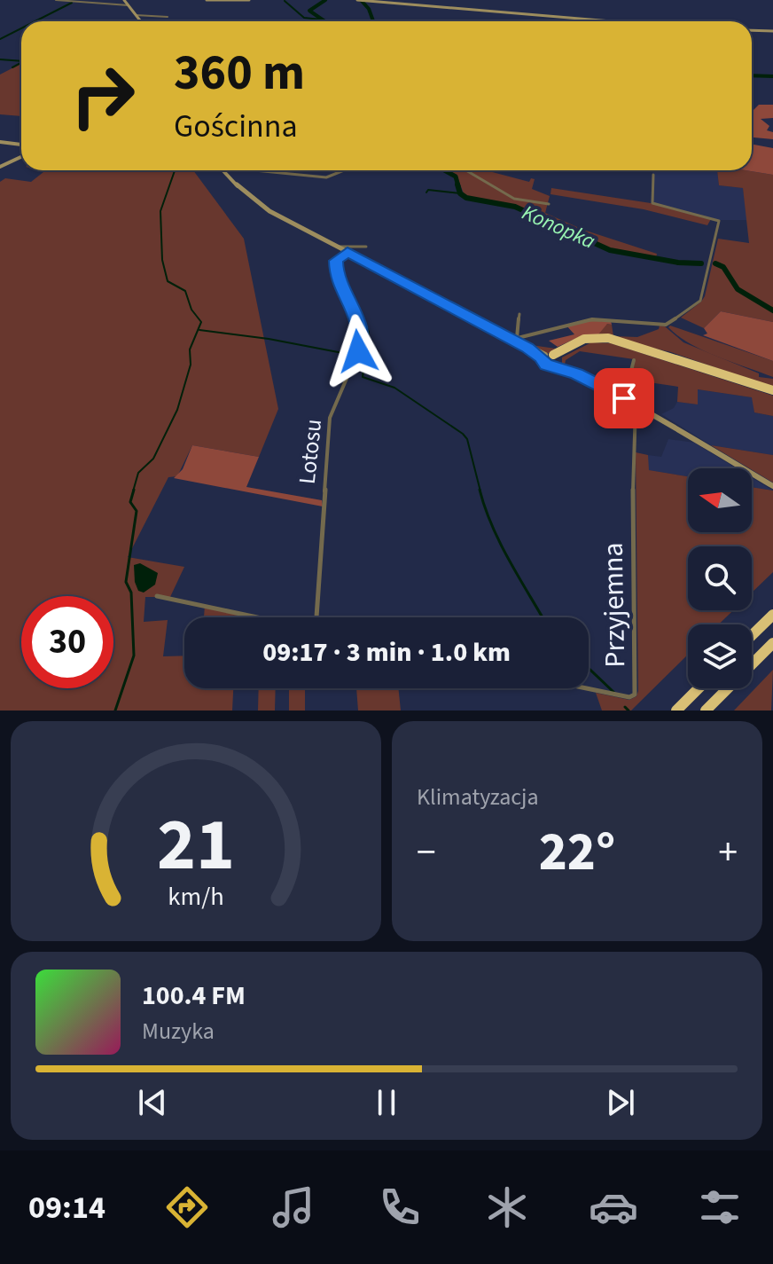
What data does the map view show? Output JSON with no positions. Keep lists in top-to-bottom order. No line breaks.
{"streets":{"street":["Lotosu","Przyjemna"]},"water":["Konopka"],"north":"left","page":{"turn":["360 m","Gościnna"],"limit":"30","trip":"09:17 · 3 min · 1.0 km","tile":"Klimatyzacja","heat":["−","22°","+"],"song":["100.4 FM","Muzyka"],"tabs":"09:14","gauge":["21","km/h"]}}
